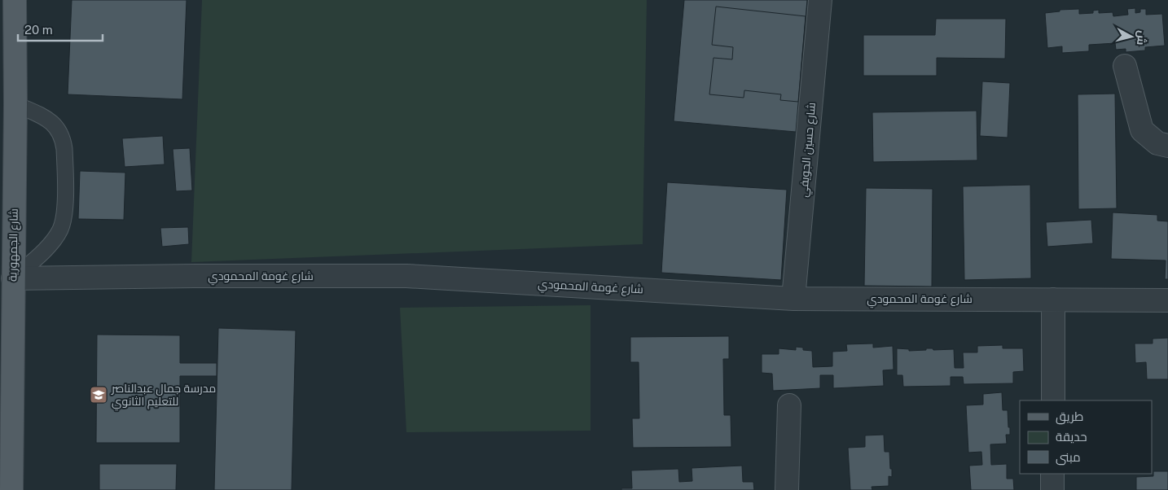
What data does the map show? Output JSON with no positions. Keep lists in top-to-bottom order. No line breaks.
{"streets":{"main road":["شارع الجمهورية"],"street":["شارع حسين الجويفي","شارع غومة المحمودي"]},"crossings":[["شارع حسين الجويفي","شارع غومة المحمودي"],["شارع الجمهورية","شارع غومة المحمودي"]],"places":{"school or university":["مدرسة جمال عبدالناصر للتعليم الثانوي"]},"legend":["طريق","حديقة","مبنى"],"scale_bar":"20 m","north":"right"}
